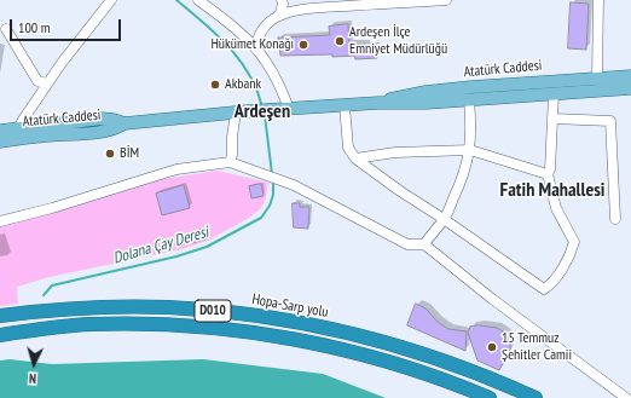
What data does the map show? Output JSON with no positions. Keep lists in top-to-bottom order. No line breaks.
{"streets":{"highway":["Hopa-Sarp yolu","D010"],"main road":["Atatürk Caddesi"]},"districts":["Ardeşen","Fatih Mahallesi"],"water":["Dolana Çay Deresi"],"places":["Ardeşen İlçe Emniyet Müdürlüğü","Hükümet Konağı","Akbank","BİM","15 Temmuz Şehitler Camii"],"scale_bar":"100 m","north":"bottom"}
